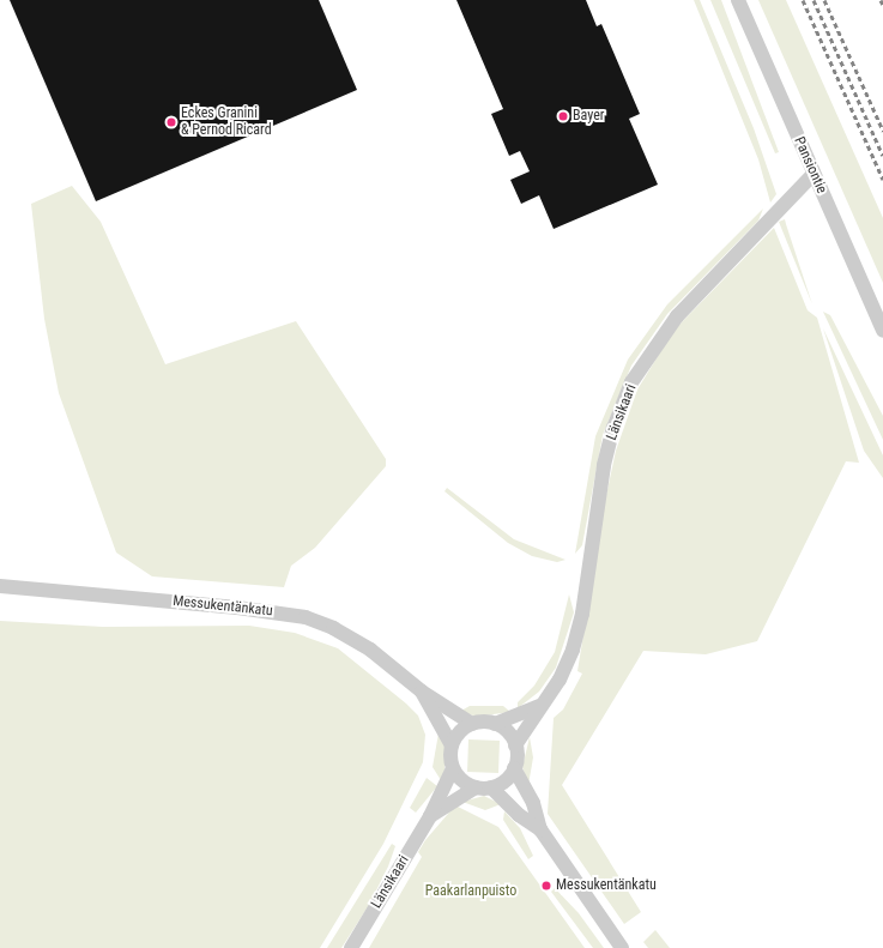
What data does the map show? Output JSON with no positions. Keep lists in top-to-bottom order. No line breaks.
{"streets":{"street":["Pansiontie","Länsikaari","Messukentänkatu"]},"crossings":[["Pansiontie","Länsikaari"],["Länsikaari","Messukentänkatu"]],"parks":["Paakarlanpuisto"],"places":["Bayer","Eckes Granini & Pernod Ricard","Messukentänkatu"]}
